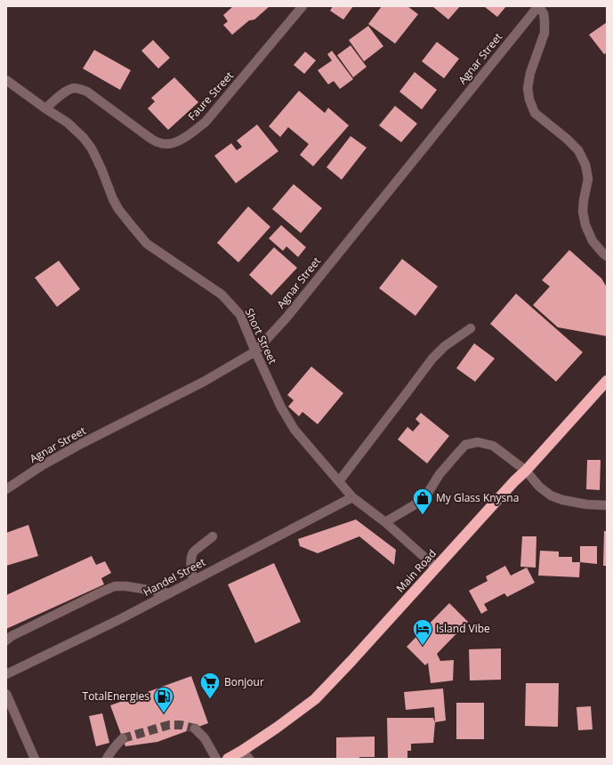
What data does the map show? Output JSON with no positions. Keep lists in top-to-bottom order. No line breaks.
{"streets":{"highway":["Main Road"],"street":["Agnar Street","Faure Street","Short Street","Handel Street"]},"crossings":[["Agnar Street","Short Street"],["Faure Street","Short Street"],["Short Street","Main Road"],["Short Street","Handel Street"]],"places":{"shop":["My Glass Knysna"],"hotel":["Island Vibe"],"supermarket":["Bonjour"],"fuel station":["TotalEnergies"]}}
